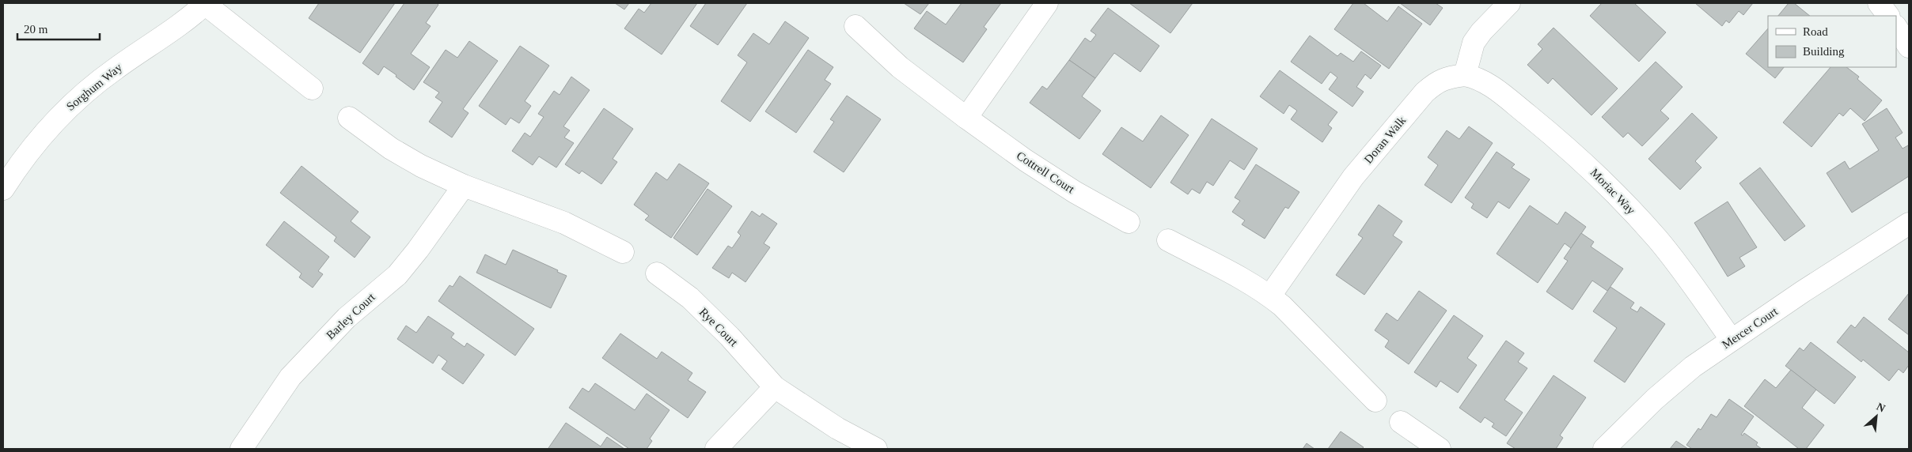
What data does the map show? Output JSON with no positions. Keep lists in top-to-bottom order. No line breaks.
{"streets":{"street":["Sorghum Way","Doran Walk","Cottrell Court","Moriac Way","Barley Court","Rye Court","Mercer Court"]},"crossings":[["Doran Walk","Moriac Way"],["Moriac Way","Mercer Court"]],"legend":["Road","Building"],"scale_bar":"20 m","north":"top right"}
